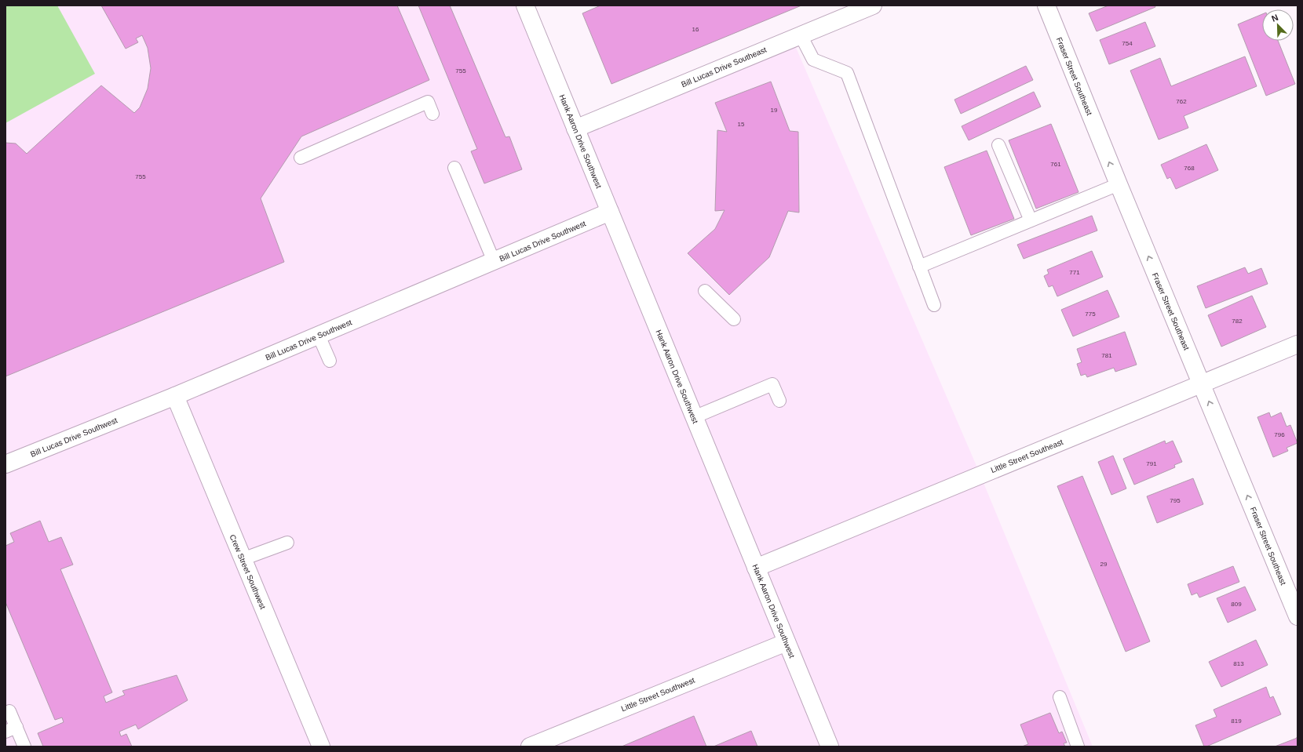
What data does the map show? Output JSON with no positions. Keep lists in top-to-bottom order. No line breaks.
{"streets":{"street":["Bill Lucas Drive Southeast","Fraser Street Southeast","Hank Aaron Drive Southwest","Bill Lucas Drive Southwest","Little Street Southeast","Crew Street Southwest","Little Street Southwest"]},"crossings":[["Bill Lucas Drive Southeast","Hank Aaron Drive Southwest"],["Fraser Street Southeast","Little Street Southeast"],["Hank Aaron Drive Southwest","Bill Lucas Drive Southwest"],["Hank Aaron Drive Southwest","Little Street Southeast"],["Hank Aaron Drive Southwest","Little Street Southwest"],["Bill Lucas Drive Southwest","Crew Street Southwest"]],"one_way":["Fraser Street Southeast"],"house_numbers":["16","754","755","762","19","15","761","768","755","771","775","782","781","796","791","795","29","809","813","819"],"north":"top left"}
